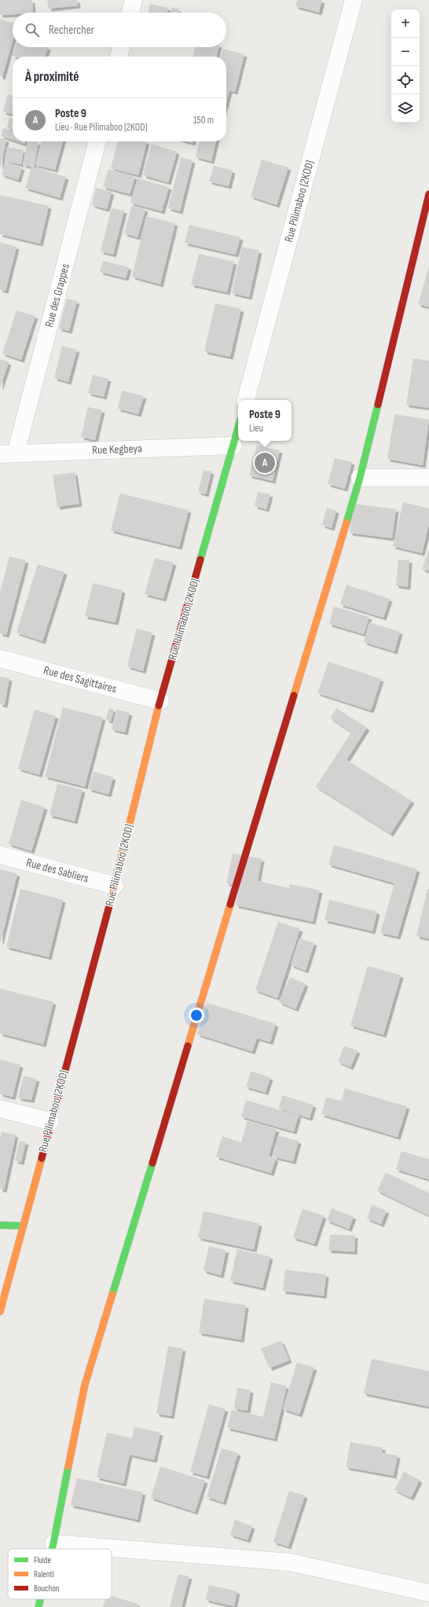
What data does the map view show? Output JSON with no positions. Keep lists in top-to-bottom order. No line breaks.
{"streets":{"street":["Rue Pilimaboo (2KOD)","Rue des Grappes","Rue Kegbeya","Rue des Sagittaires","Rue des Sabliers"]},"crossings":[["Rue Pilimaboo (2KOD)","Rue Kegbeya"],["Rue Pilimaboo (2KOD)","Rue des Sagittaires"],["Rue Pilimaboo (2KOD)","Rue des Sabliers"],["Rue des Grappes","Rue Kegbeya"]],"legend":["Fluide","Ralenti","Bouchon"],"page":{"map_buttons":["+","−"],"search":"Rechercher","heading":"À proximité","list":[{"mark":"A","name":"Poste 9","note":"Lieu · Rue Pilimaboo (2KOD)","value":"150 m"}],"popup":["Poste 9","Lieu"],"pins":"A"}}
